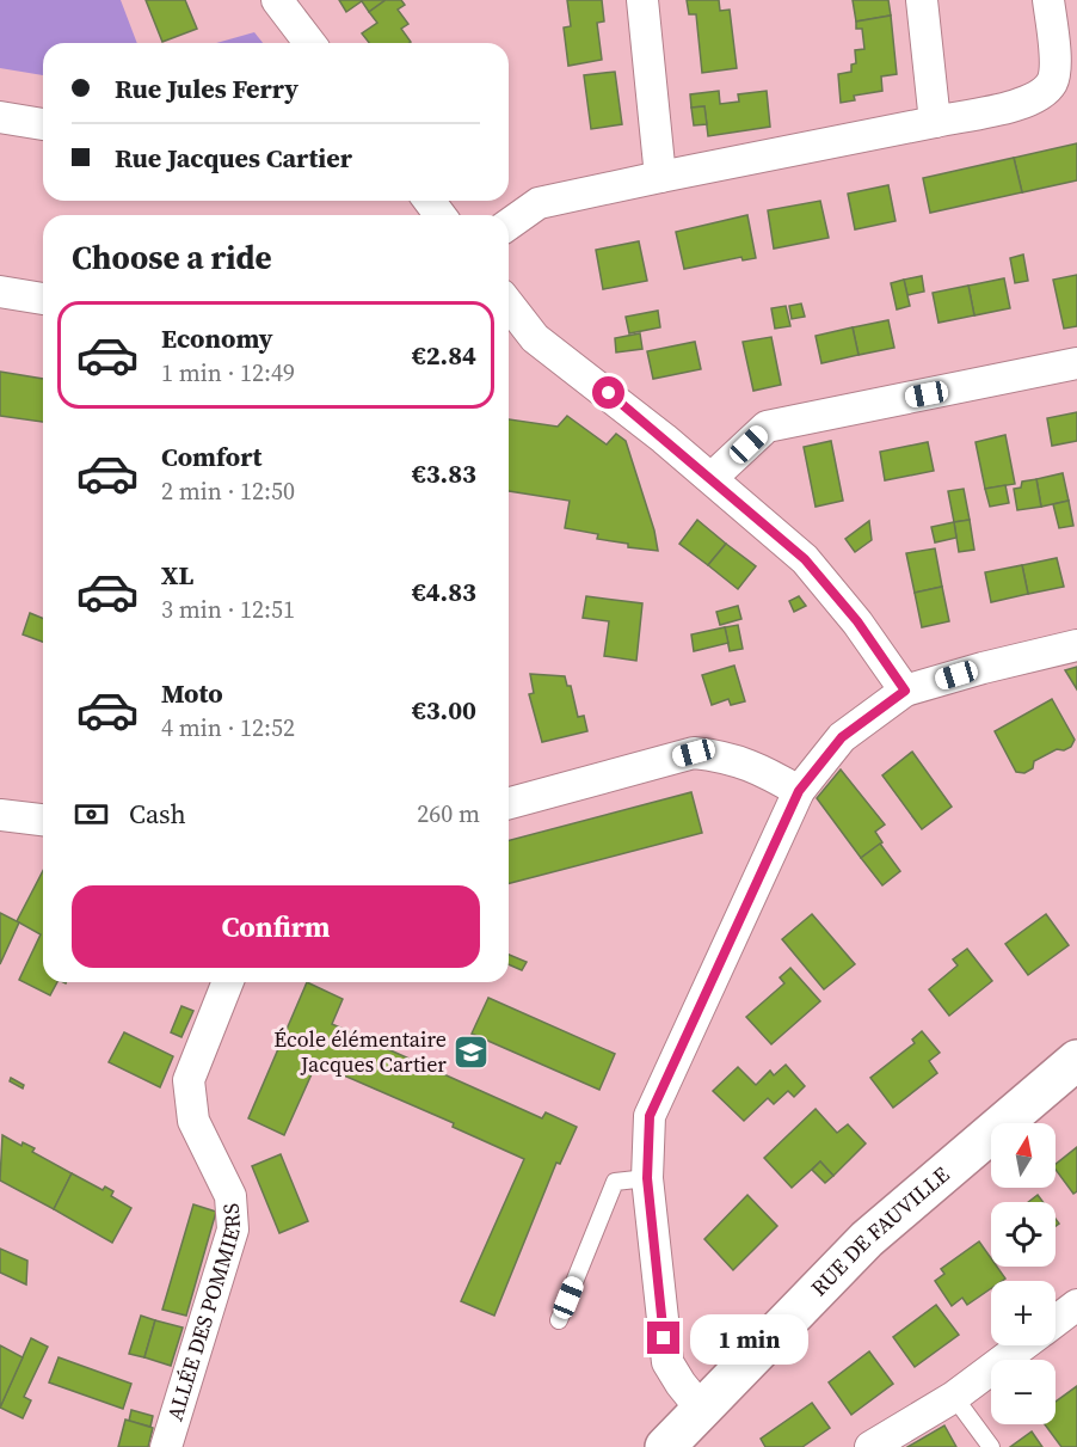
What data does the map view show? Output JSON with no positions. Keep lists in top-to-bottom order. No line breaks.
{"streets":{"main road":["RUE DE FAUVILLE"],"street":["ALLÉE DES POMMIERS"]},"places":{"school or university":["École élémentaire Jacques Cartier"]},"north":"top","page":{"banner":["Rue Jules Ferry","Rue Jacques Cartier"],"heading":"Choose a ride","list":[{"name":"Economy","note":"1 min · 12:49","value":"€2.84"},{"name":"Comfort","note":"2 min · 12:50","value":"€3.83"},{"name":"XL","note":"3 min · 12:51","value":"€4.83"},{"name":"Moto","note":"4 min · 12:52","value":"€3.00"}],"pay":["Cash","260 m"],"buttons":"Confirm","map_buttons":["+","−"],"bubble":"1 min"}}
